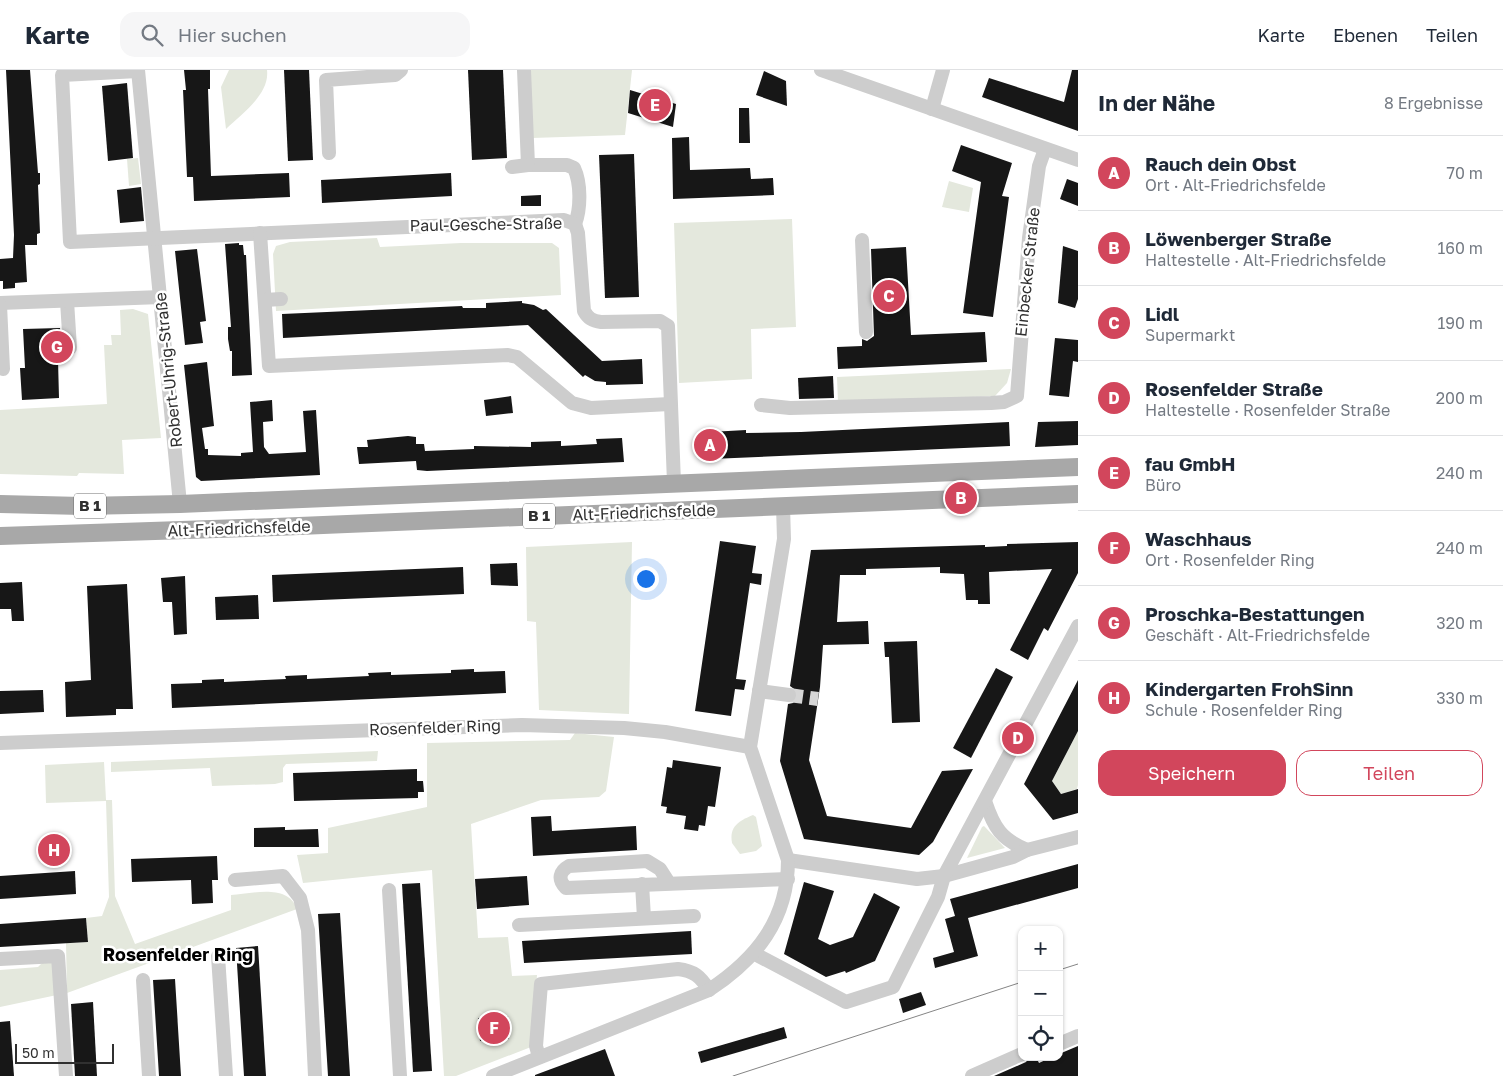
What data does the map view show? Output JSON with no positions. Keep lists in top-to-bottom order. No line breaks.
{"streets":{"main road":["B 1","Alt-Friedrichsfelde"],"street":["Paul-Gesche-Straße","Einbecker Straße","Robert-Uhrig-Straße","Rosenfelder Ring"]},"crossings":[["Paul-Gesche-Straße","Robert-Uhrig-Straße"],["Paul-Gesche-Straße","Alt-Friedrichsfelde"],["Robert-Uhrig-Straße","Alt-Friedrichsfelde"]],"districts":["Rosenfelder Ring"],"scale_bar":"50 m","page":{"header":"Karte","search":"Hier suchen","nav":["Karte","Ebenen","Teilen"],"heading":["In der Nähe","8 Ergebnisse"],"pins":["E","C","G","A","B","D","H","F"],"list":[{"mark":"A","name":"Rauch dein Obst","note":"Ort · Alt-Friedrichsfelde","value":"70 m"},{"mark":"B","name":"Löwenberger Straße","note":"Haltestelle · Alt-Friedrichsfelde","value":"160 m"},{"mark":"C","name":"Lidl","note":"Supermarkt","value":"190 m"},{"mark":"D","name":"Rosenfelder Straße","note":"Haltestelle · Rosenfelder Straße","value":"200 m"},{"mark":"E","name":"fau GmbH","note":"Büro","value":"240 m"},{"mark":"F","name":"Waschhaus","note":"Ort · Rosenfelder Ring","value":"240 m"},{"mark":"G","name":"Proschka-Bestattungen","note":"Geschäft · Alt-Friedrichsfelde","value":"320 m"},{"mark":"H","name":"Kindergarten FrohSinn","note":"Schule · Rosenfelder Ring","value":"330 m"}],"buttons":["Speichern","Teilen"],"map_buttons":["+","−"],"scale":"50 m"}}
